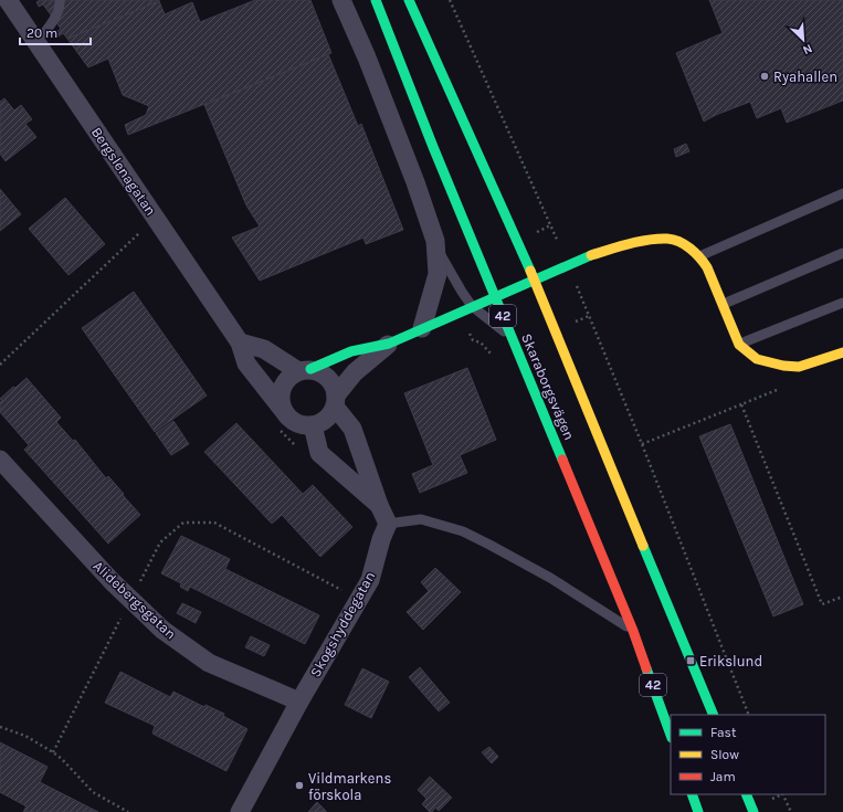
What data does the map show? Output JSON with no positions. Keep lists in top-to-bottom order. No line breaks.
{"streets":{"main road":["42","Skaraborgsvägen"],"street":["Bergslenagatan","Alidebergsgatan","Skogshyddegatan"]},"crossings":[["Alidebergsgatan","Skogshyddegatan"]],"places":{"other":["Ryahallen","Vildmarkens förskola"],"transit":["Erikslund"]},"legend":["Fast","Slow","Jam"],"scale_bar":"20 m","north":"bottom right"}
